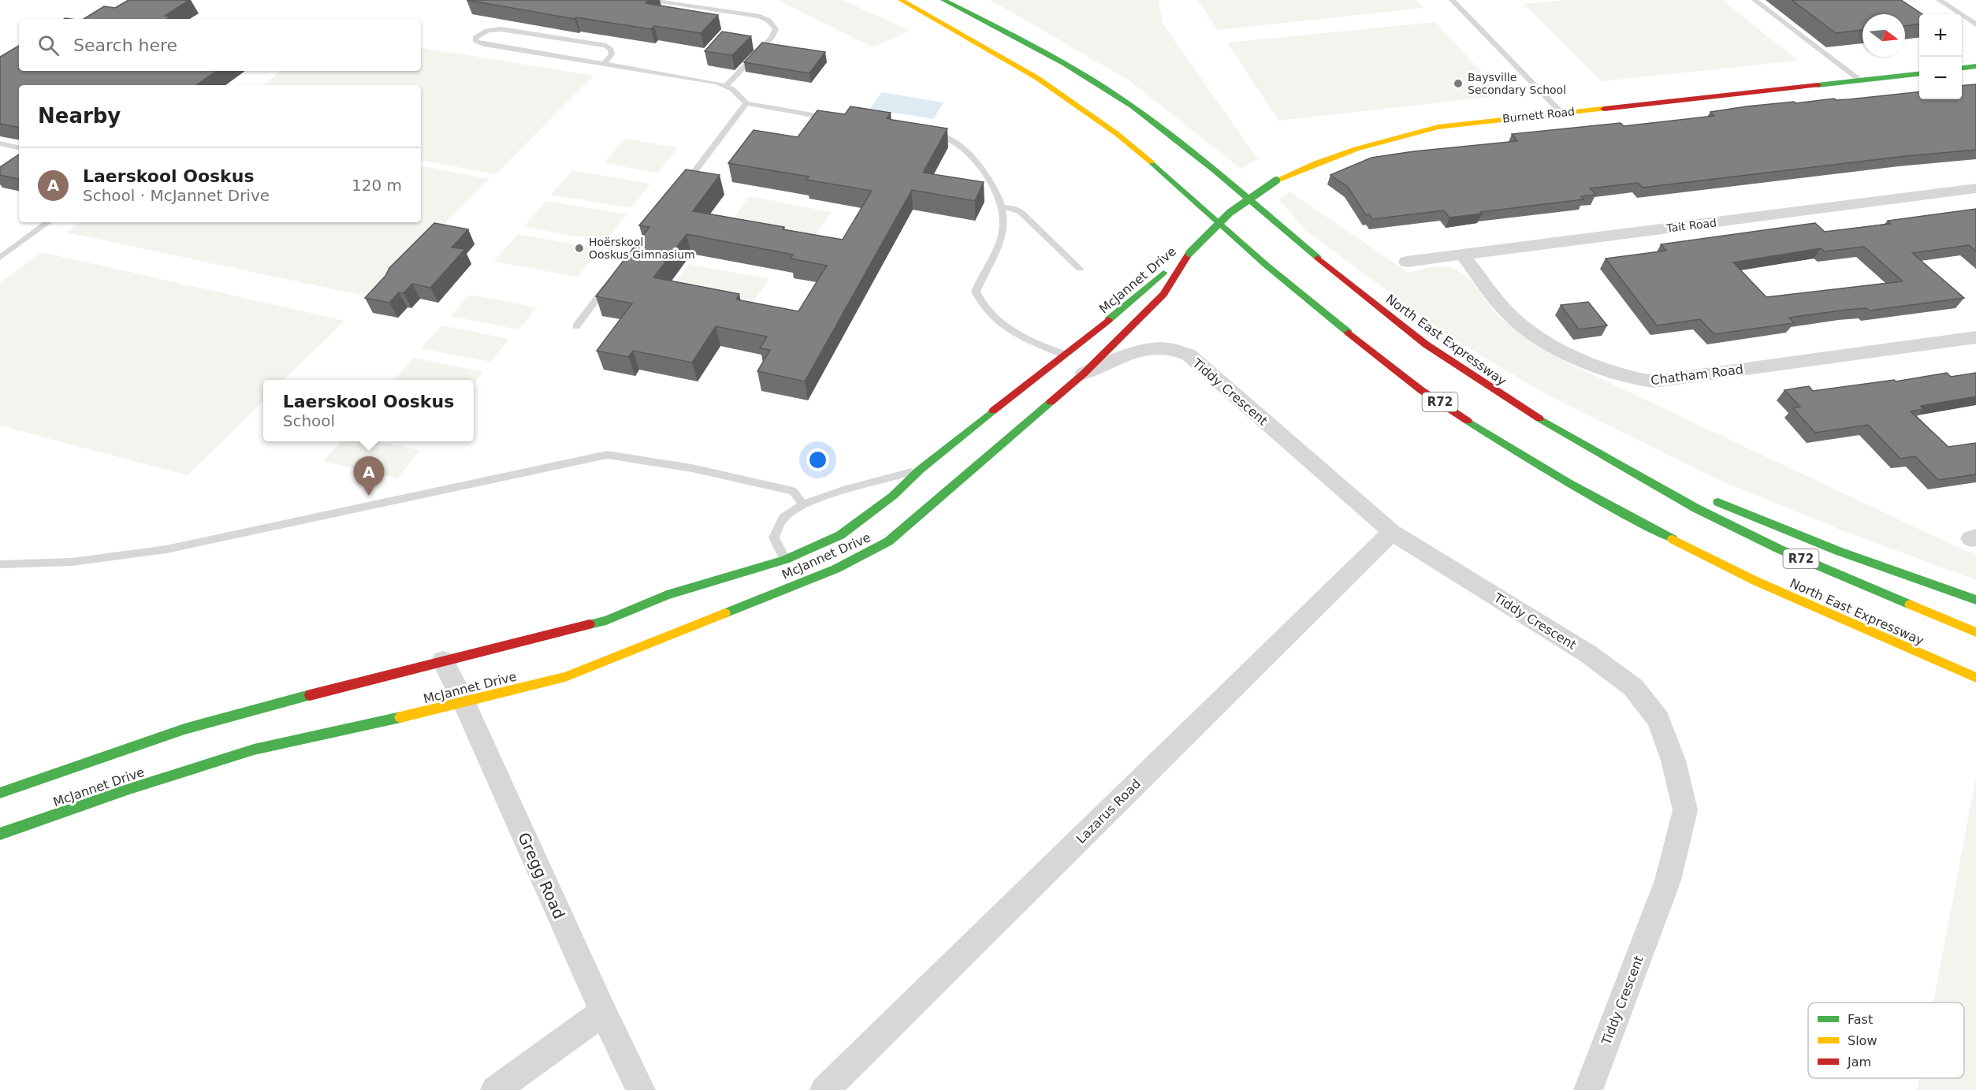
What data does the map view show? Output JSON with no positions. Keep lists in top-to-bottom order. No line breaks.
{"streets":{"main road":["Burnett Road","McJannet Drive","North East Expressway","R72"],"street":["Tait Road","Chatham Road","Tiddy Crescent","Lazarus Road","Gregg Road"]},"crossings":[["Burnett Road","McJannet Drive"],["Tait Road","Chatham Road"],["McJannet Drive","Tiddy Crescent"],["McJannet Drive","Gregg Road"],["Tiddy Crescent","Lazarus Road"]],"places":["Baysville Secondary School","Hoërskool Ooskus Gimnasium"],"legend":["Fast","Slow","Jam"],"north":"right","page":{"map_buttons":["+","−"],"search":"Search here","heading":"Nearby","list":[{"mark":"A","name":"Laerskool Ooskus","note":"School · McJannet Drive","value":"120 m"}],"popup":["Laerskool Ooskus","School"],"pins":"A"}}
